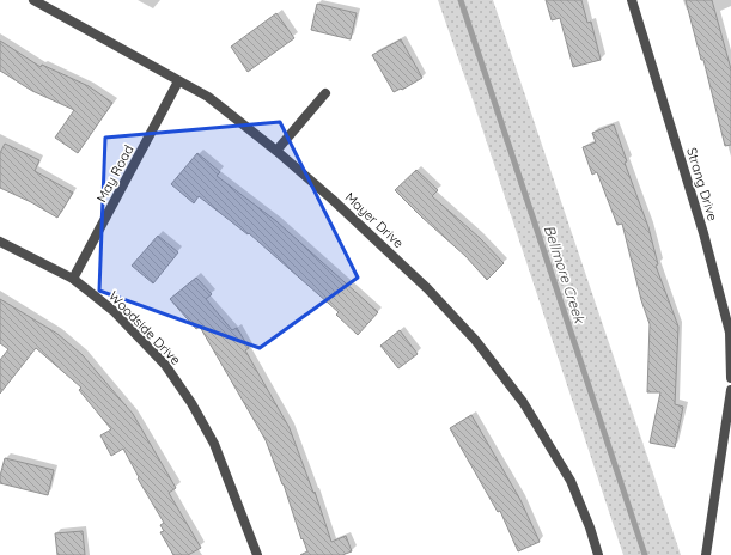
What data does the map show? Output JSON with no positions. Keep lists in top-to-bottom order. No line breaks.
{"streets":{"street":["May Road","Strang Drive","Mayer Drive","Woodside Drive"]},"crossings":[["May Road","Mayer Drive"],["May Road","Woodside Drive"]],"water":["Bellmore Creek"]}
